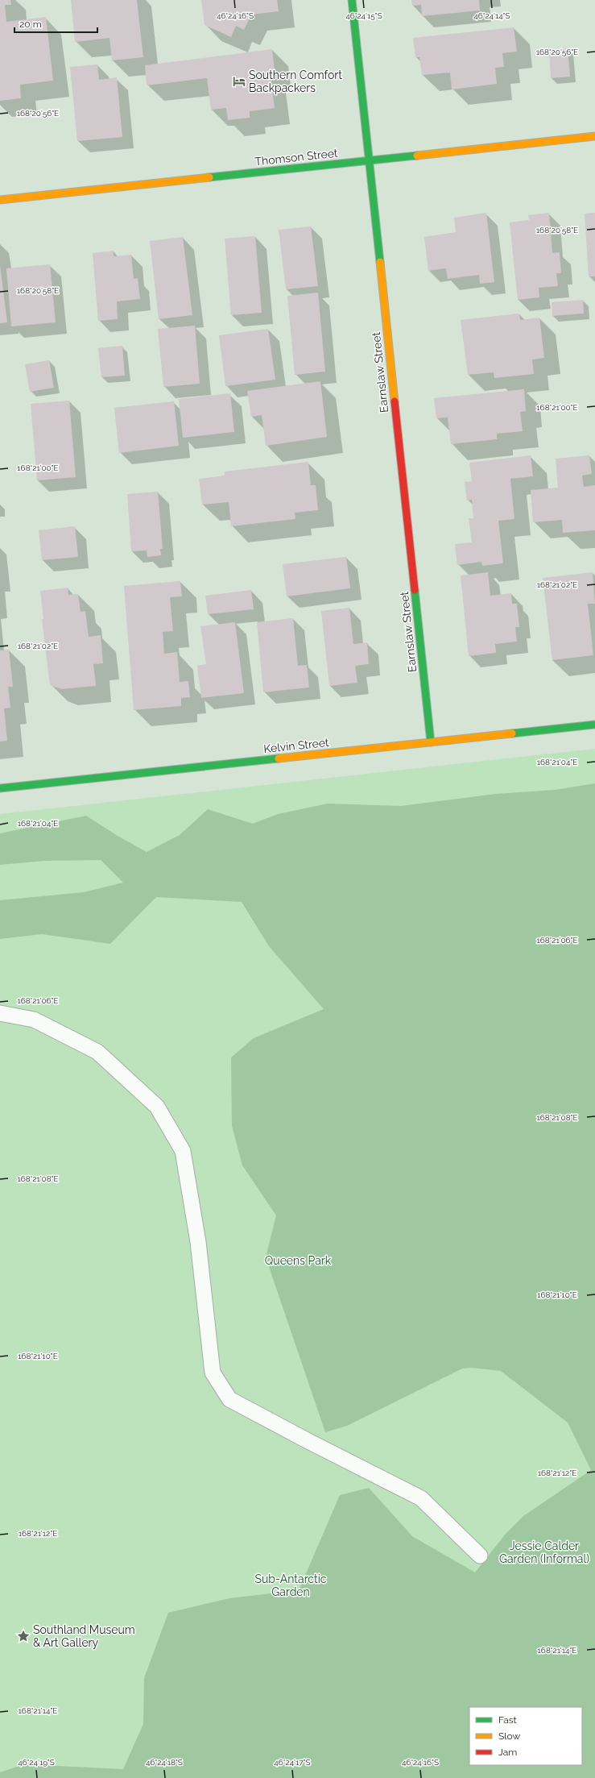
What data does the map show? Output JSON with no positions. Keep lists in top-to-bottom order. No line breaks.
{"streets":{"street":["Thomson Street","Earnslaw Street","Kelvin Street"]},"crossings":[["Thomson Street","Earnslaw Street"],["Earnslaw Street","Kelvin Street"]],"parks":["Queens Park","Jessie Calder Garden (Informal)","Sub-Antarctic Garden"],"places":{"hotel":["Southern Comfort Backpackers"],"place":["Southland Museum & Art Gallery"]},"legend":["Fast","Slow","Jam"],"scale_bar":"20 m","coordinates":["46°24'16\"S","46°24'15\"S","46°24'14\"S","168°20'56\"E","168°20'58\"E","168°21'00\"E","168°21'02\"E","168°21'04\"E","168°21'06\"E","168°21'08\"E","168°21'10\"E","168°21'12\"E","168°21'14\"E","46°24'19\"S","46°24'18\"S","46°24'17\"S"]}
